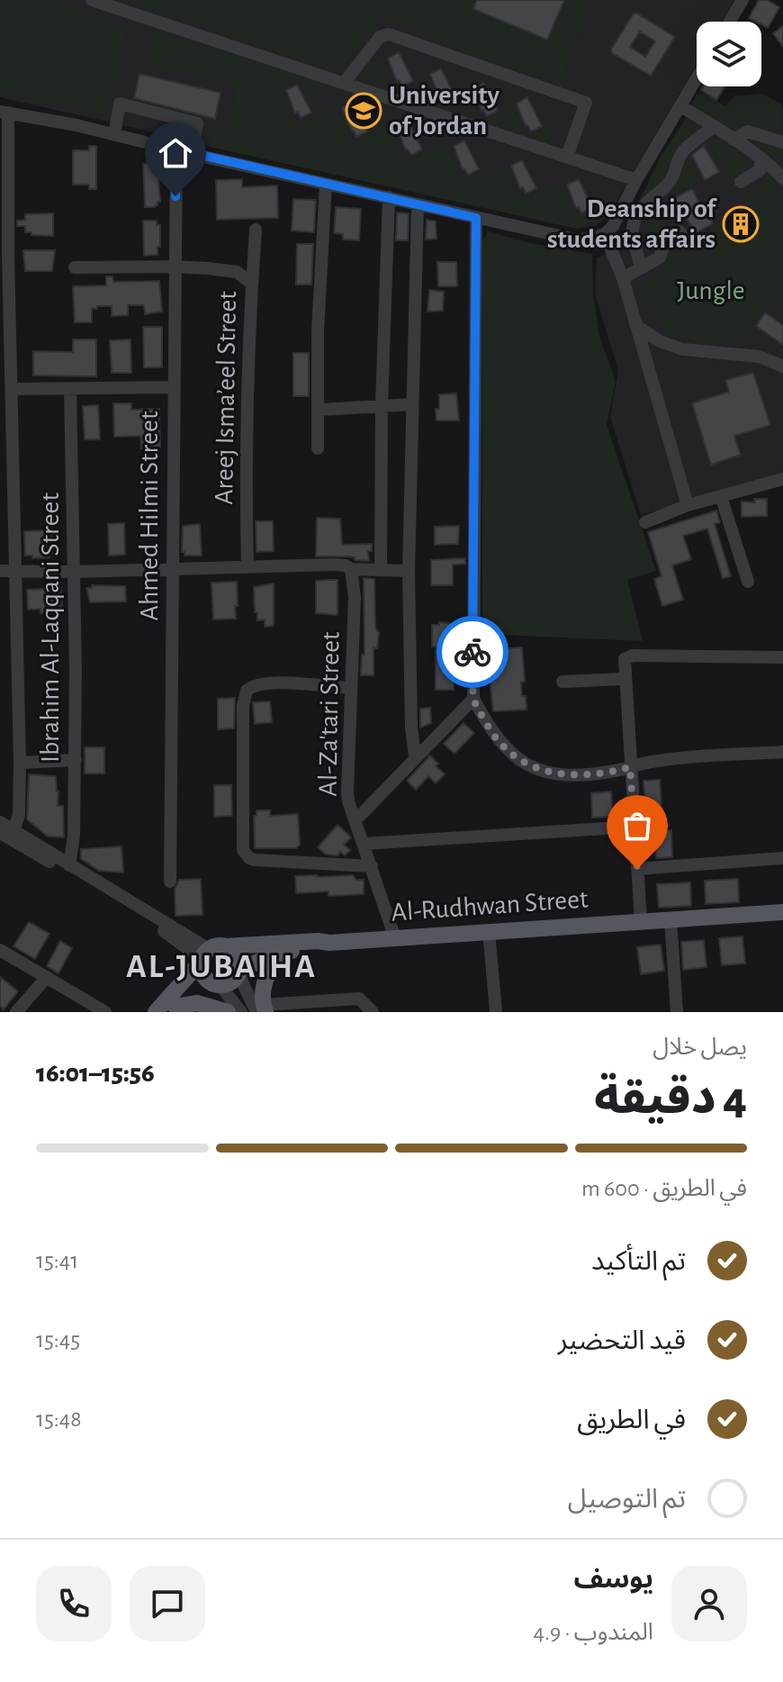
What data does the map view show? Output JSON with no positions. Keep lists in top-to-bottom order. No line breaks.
{"streets":{"main road":["Al-Rudhwan Street"],"street":["Areej Isma’eel Street","Ahmed Hilmi Street","Ibrahim Al-Laqqani Street","Al-Za'tari Street"]},"crossings":[["Al-Za'tari Street","Al-Rudhwan Street"]],"districts":["AL-JUBAIHA"],"parks":["Jungle"],"places":{"school or university":["University of Jordan"],"building":["Deanship of students affairs"]},"page":{"heading":["4 دقيقة","يصل خلال","15:56–16:01"],"panel":["يوسف","المندوب · 4.9"],"bar":"في الطريق · 600 m","list":[["تم التأكيد","15:41"],["قيد التحضير","15:45"],["في الطريق","15:48"],"تم التوصيل"]}}
